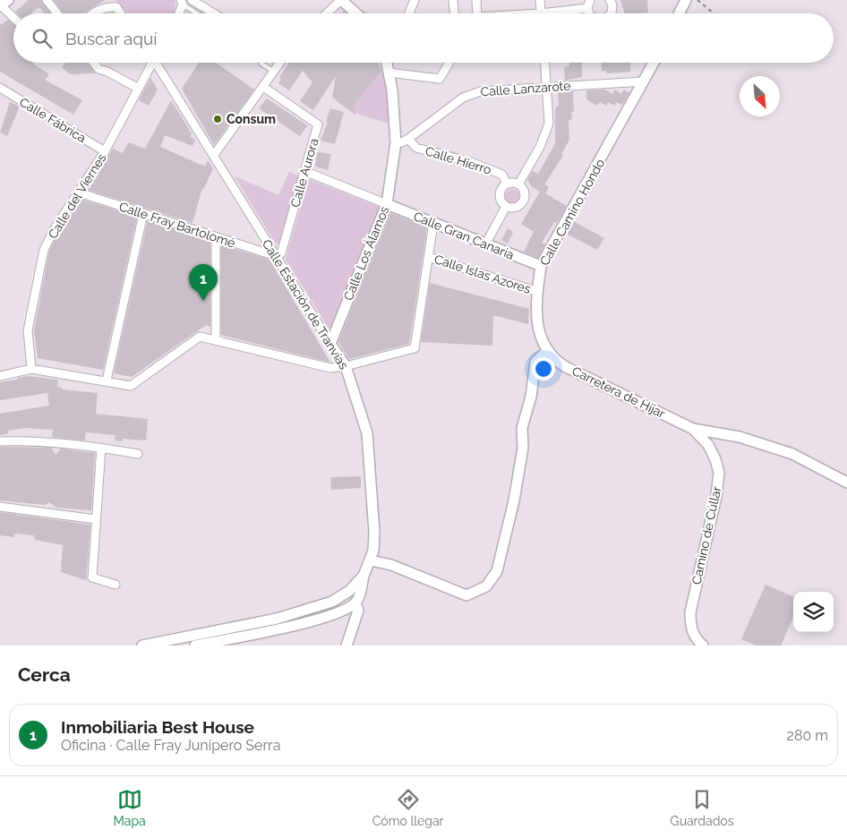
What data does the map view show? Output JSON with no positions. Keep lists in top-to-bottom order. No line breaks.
{"streets":{"street":["Calle Lanzarote","Calle Fábrica","Calle Hierro","Calle Aurora","Calle del Viernes","Calle Camino Hondo","Calle Fray Bartolomé","Calle Gran Canaria","Calle Los Álamos","Calle Islas Azores","Calle Estación de Tranvías","Carretera de Híjar","Camino de Cúllar"]},"crossings":[["Calle Lanzarote","Calle Hierro"],["Calle Lanzarote","Calle Camino Hondo"],["Calle Lanzarote","Calle Los Álamos"],["Calle Fábrica","Calle del Viernes"],["Calle Aurora","Calle Fray Bartolomé"],["Calle Aurora","Calle Estación de Tranvías"],["Calle del Viernes","Calle Fray Bartolomé"],["Calle Camino Hondo","Calle Gran Canaria"],["Calle Camino Hondo","Calle Islas Azores"],["Calle Camino Hondo","Carretera de Híjar"],["Calle Fray Bartolomé","Calle Estación de Tranvías"],["Calle Gran Canaria","Calle Los Álamos"],["Calle Los Álamos","Calle Estación de Tranvías"],["Carretera de Híjar","Camino de Cúllar"]],"places":["Consum"],"north":"bottom right","page":{"search":"Buscar aquí","pins":"1","heading":"Cerca","list":[{"mark":"1","name":"Inmobiliaria Best House","note":"Oficina · Calle Fray Junípero Serra","value":"280 m"}],"nav":["Mapa","Cómo llegar","Guardados"]}}
